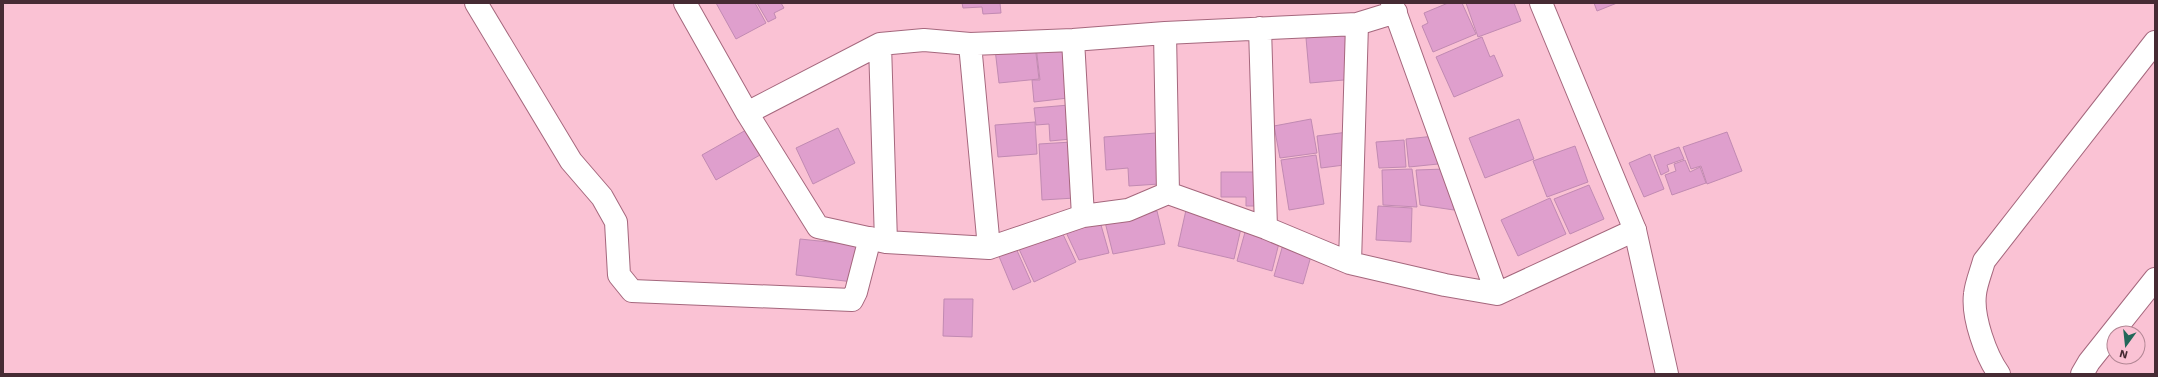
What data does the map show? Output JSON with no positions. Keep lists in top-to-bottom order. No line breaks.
{"north":"bottom"}
